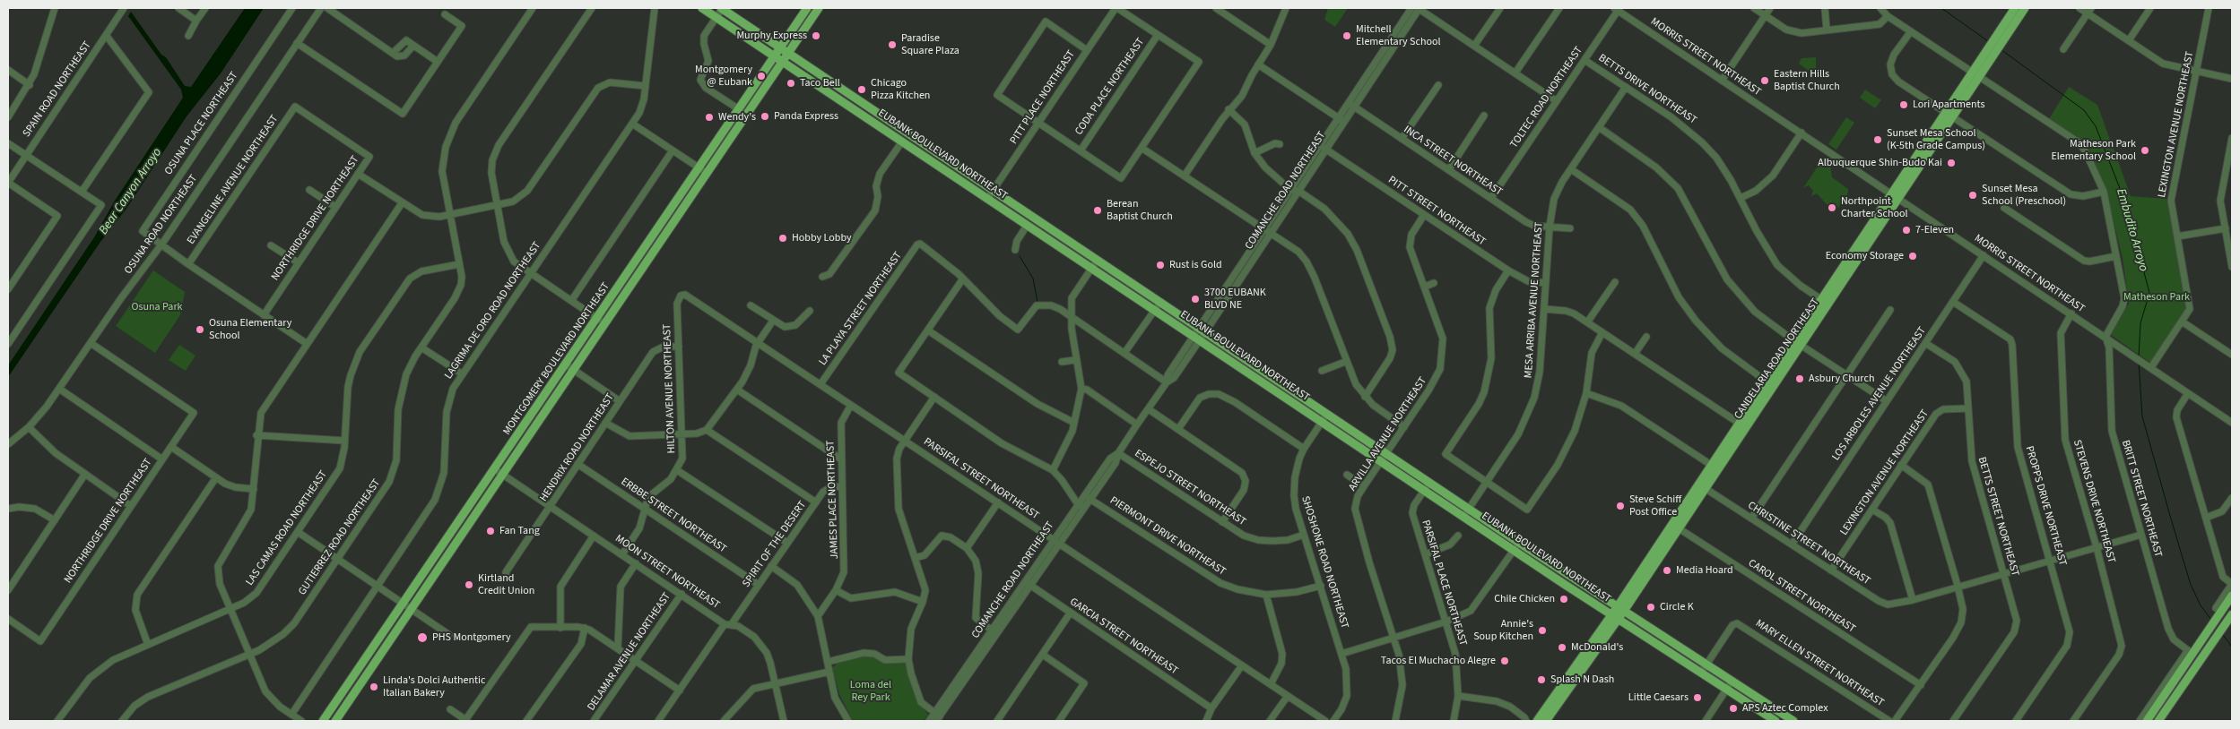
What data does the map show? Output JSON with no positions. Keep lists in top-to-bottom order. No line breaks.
{"streets":{"main road":["EUBANK BOULEVARD NORTHEAST","MONTGOMERY BOULEVARD NORTHEAST","CANDELARIA ROAD NORTHEAST"],"street":["MORRIS STREET NORTHEAST","CODA PLACE NORTHEAST","SPAIN ROAD NORTHEAST","BETTS DRIVE NORTHEAST","PITT PLACE NORTHEAST","TOLTEC ROAD NORTHEAST","OSUNA PLACE NORTHEAST","LEXINGTON AVENUE NORTHEAST","INCA STREET NORTHEAST","EVANGELINE AVENUE NORTHEAST","COMANCHE ROAD NORTHEAST","PITT STREET NORTHEAST","NORTHRIDGE DRIVE NORTHEAST","OSUNA ROAD NORTHEAST","MESA ARRIBA AVENUE NORTHEAST","LA PLAYA STREET NORTHEAST","LAGRIMA DE ORO ROAD NORTHEAST","HILTON AVENUE NORTHEAST","LOS ARBOLES AVENUE NORTHEAST","ARVILLA AVENUE NORTHEAST","HENDRIX ROAD NORTHEAST","PARSIFAL STREET NORTHEAST","ESPEJO STREET NORTHEAST","BRITT STREET NORTHEAST","JAMES PLACE NORTHEAST","STEVENS DRIVE NORTHEAST","PROPPS DRIVE NORTHEAST","ERBBE STREET NORTHEAST","BETTS STREET NORTHEAST","LAS CAMAS ROAD NORTHEAST","PIERMONT DRIVE NORTHEAST","GUTIERREZ ROAD NORTHEAST","CHRISTINE STREET NORTHEAST","SPIRIT OF THE DESERT","SHOSHONE ROAD NORTHEAST","MOON STREET NORTHEAST","PARSIFAL PLACE NORTHEAST","CAROL STREET NORTHEAST","GARCIA STREET NORTHEAST","DELAMAR AVENUE NORTHEAST","MARY ELLEN STREET NORTHEAST"]},"crossings":[["MORRIS STREET NORTHEAST","TOLTEC ROAD NORTHEAST"],["MORRIS STREET NORTHEAST","LEXINGTON AVENUE NORTHEAST"],["MORRIS STREET NORTHEAST","CANDELARIA ROAD NORTHEAST"],["MORRIS STREET NORTHEAST","LOS ARBOLES AVENUE NORTHEAST"],["MORRIS STREET NORTHEAST","BRITT STREET NORTHEAST"],["MORRIS STREET NORTHEAST","STEVENS DRIVE NORTHEAST"],["BETTS DRIVE NORTHEAST","TOLTEC ROAD NORTHEAST"],["BETTS DRIVE NORTHEAST","MESA ARRIBA AVENUE NORTHEAST"],["BETTS DRIVE NORTHEAST","CANDELARIA ROAD NORTHEAST"],["PITT PLACE NORTHEAST","EUBANK BOULEVARD NORTHEAST"],["TOLTEC ROAD NORTHEAST","INCA STREET NORTHEAST"],["OSUNA PLACE NORTHEAST","OSUNA ROAD NORTHEAST"],["LEXINGTON AVENUE NORTHEAST","BETTS STREET NORTHEAST"],["LEXINGTON AVENUE NORTHEAST","CHRISTINE STREET NORTHEAST"],["EUBANK BOULEVARD NORTHEAST","COMANCHE ROAD NORTHEAST"],["EUBANK BOULEVARD NORTHEAST","MESA ARRIBA AVENUE NORTHEAST"],["EUBANK BOULEVARD NORTHEAST","MONTGOMERY BOULEVARD NORTHEAST"],["EUBANK BOULEVARD NORTHEAST","CANDELARIA ROAD NORTHEAST"],["EUBANK BOULEVARD NORTHEAST","ARVILLA AVENUE NORTHEAST"],["EUBANK BOULEVARD NORTHEAST","SHOSHONE ROAD NORTHEAST"],["EUBANK BOULEVARD NORTHEAST","PARSIFAL PLACE NORTHEAST"],["EUBANK BOULEVARD NORTHEAST","MARY ELLEN STREET NORTHEAST"],["INCA STREET NORTHEAST","COMANCHE ROAD NORTHEAST"],["INCA STREET NORTHEAST","MESA ARRIBA AVENUE NORTHEAST"],["EVANGELINE AVENUE NORTHEAST","NORTHRIDGE DRIVE NORTHEAST"],["COMANCHE ROAD NORTHEAST","PITT STREET NORTHEAST"],["COMANCHE ROAD NORTHEAST","PARSIFAL STREET NORTHEAST"],["COMANCHE ROAD NORTHEAST","ESPEJO STREET NORTHEAST"],["COMANCHE ROAD NORTHEAST","PIERMONT DRIVE NORTHEAST"],["COMANCHE ROAD NORTHEAST","GARCIA STREET NORTHEAST"],["PITT STREET NORTHEAST","MESA ARRIBA AVENUE NORTHEAST"],["PITT STREET NORTHEAST","ARVILLA AVENUE NORTHEAST"],["NORTHRIDGE DRIVE NORTHEAST","OSUNA ROAD NORTHEAST"],["LA PLAYA STREET NORTHEAST","PARSIFAL STREET NORTHEAST"],["MONTGOMERY BOULEVARD NORTHEAST","MOON STREET NORTHEAST"],["CANDELARIA ROAD NORTHEAST","CHRISTINE STREET NORTHEAST"],["CANDELARIA ROAD NORTHEAST","CAROL STREET NORTHEAST"],["HILTON AVENUE NORTHEAST","HENDRIX ROAD NORTHEAST"],["HILTON AVENUE NORTHEAST","PARSIFAL STREET NORTHEAST"],["HILTON AVENUE NORTHEAST","ERBBE STREET NORTHEAST"],["HILTON AVENUE NORTHEAST","MOON STREET NORTHEAST"],["LOS ARBOLES AVENUE NORTHEAST","PROPPS DRIVE NORTHEAST"],["LOS ARBOLES AVENUE NORTHEAST","BETTS STREET NORTHEAST"],["LOS ARBOLES AVENUE NORTHEAST","CHRISTINE STREET NORTHEAST"],["HENDRIX ROAD NORTHEAST","ERBBE STREET NORTHEAST"],["HENDRIX ROAD NORTHEAST","MOON STREET NORTHEAST"],["PARSIFAL STREET NORTHEAST","JAMES PLACE NORTHEAST"],["ESPEJO STREET NORTHEAST","SHOSHONE ROAD NORTHEAST"],["BRITT STREET NORTHEAST","CHRISTINE STREET NORTHEAST"],["JAMES PLACE NORTHEAST","SPIRIT OF THE DESERT"],["STEVENS DRIVE NORTHEAST","CHRISTINE STREET NORTHEAST"],["PROPPS DRIVE NORTHEAST","CHRISTINE STREET NORTHEAST"],["ERBBE STREET NORTHEAST","SPIRIT OF THE DESERT"],["BETTS STREET NORTHEAST","CHRISTINE STREET NORTHEAST"],["LAS CAMAS ROAD NORTHEAST","GUTIERREZ ROAD NORTHEAST"],["PIERMONT DRIVE NORTHEAST","SHOSHONE ROAD NORTHEAST"],["SPIRIT OF THE DESERT","MOON STREET NORTHEAST"],["MOON STREET NORTHEAST","DELAMAR AVENUE NORTHEAST"]],"water":["Bear Canyon Arroyo","Embudito Arroyo"],"parks":["Matheson Park","Osuna Park","Loma del Rey Park"],"places":["Murphy Express","Mitchell Elementary School","Paradise Square Plaza","Montgomery @ Eubank","Eastern Hills Baptist Church","Taco Bell","Chicago Pizza Kitchen","Lori Apartments","Panda Express","Wendy's","Sunset Mesa School (K-5th Grade Campus)","Matheson Park Elementary School","Albuquerque Shin-Budo Kai","Sunset Mesa School (Preschool)","Northpoint Charter School","Berean Baptist Church","7-Eleven","Hobby Lobby","Economy Storage","Rust is Gold","3700 EUBANK BLVD NE","Osuna Elementary School","Asbury Church","Steve Schiff Post Office","Fan Tang","Media Hoard","Kirtland Credit Union","Chile Chicken","Circle K","Annie's Soup Kitchen","PHS Montgomery","McDonald's","Tacos El Muchacho Alegre","Splash N Dash","Linda's Dolci Authentic Italian Bakery","Little Caesars","APS Aztec Complex"]}
